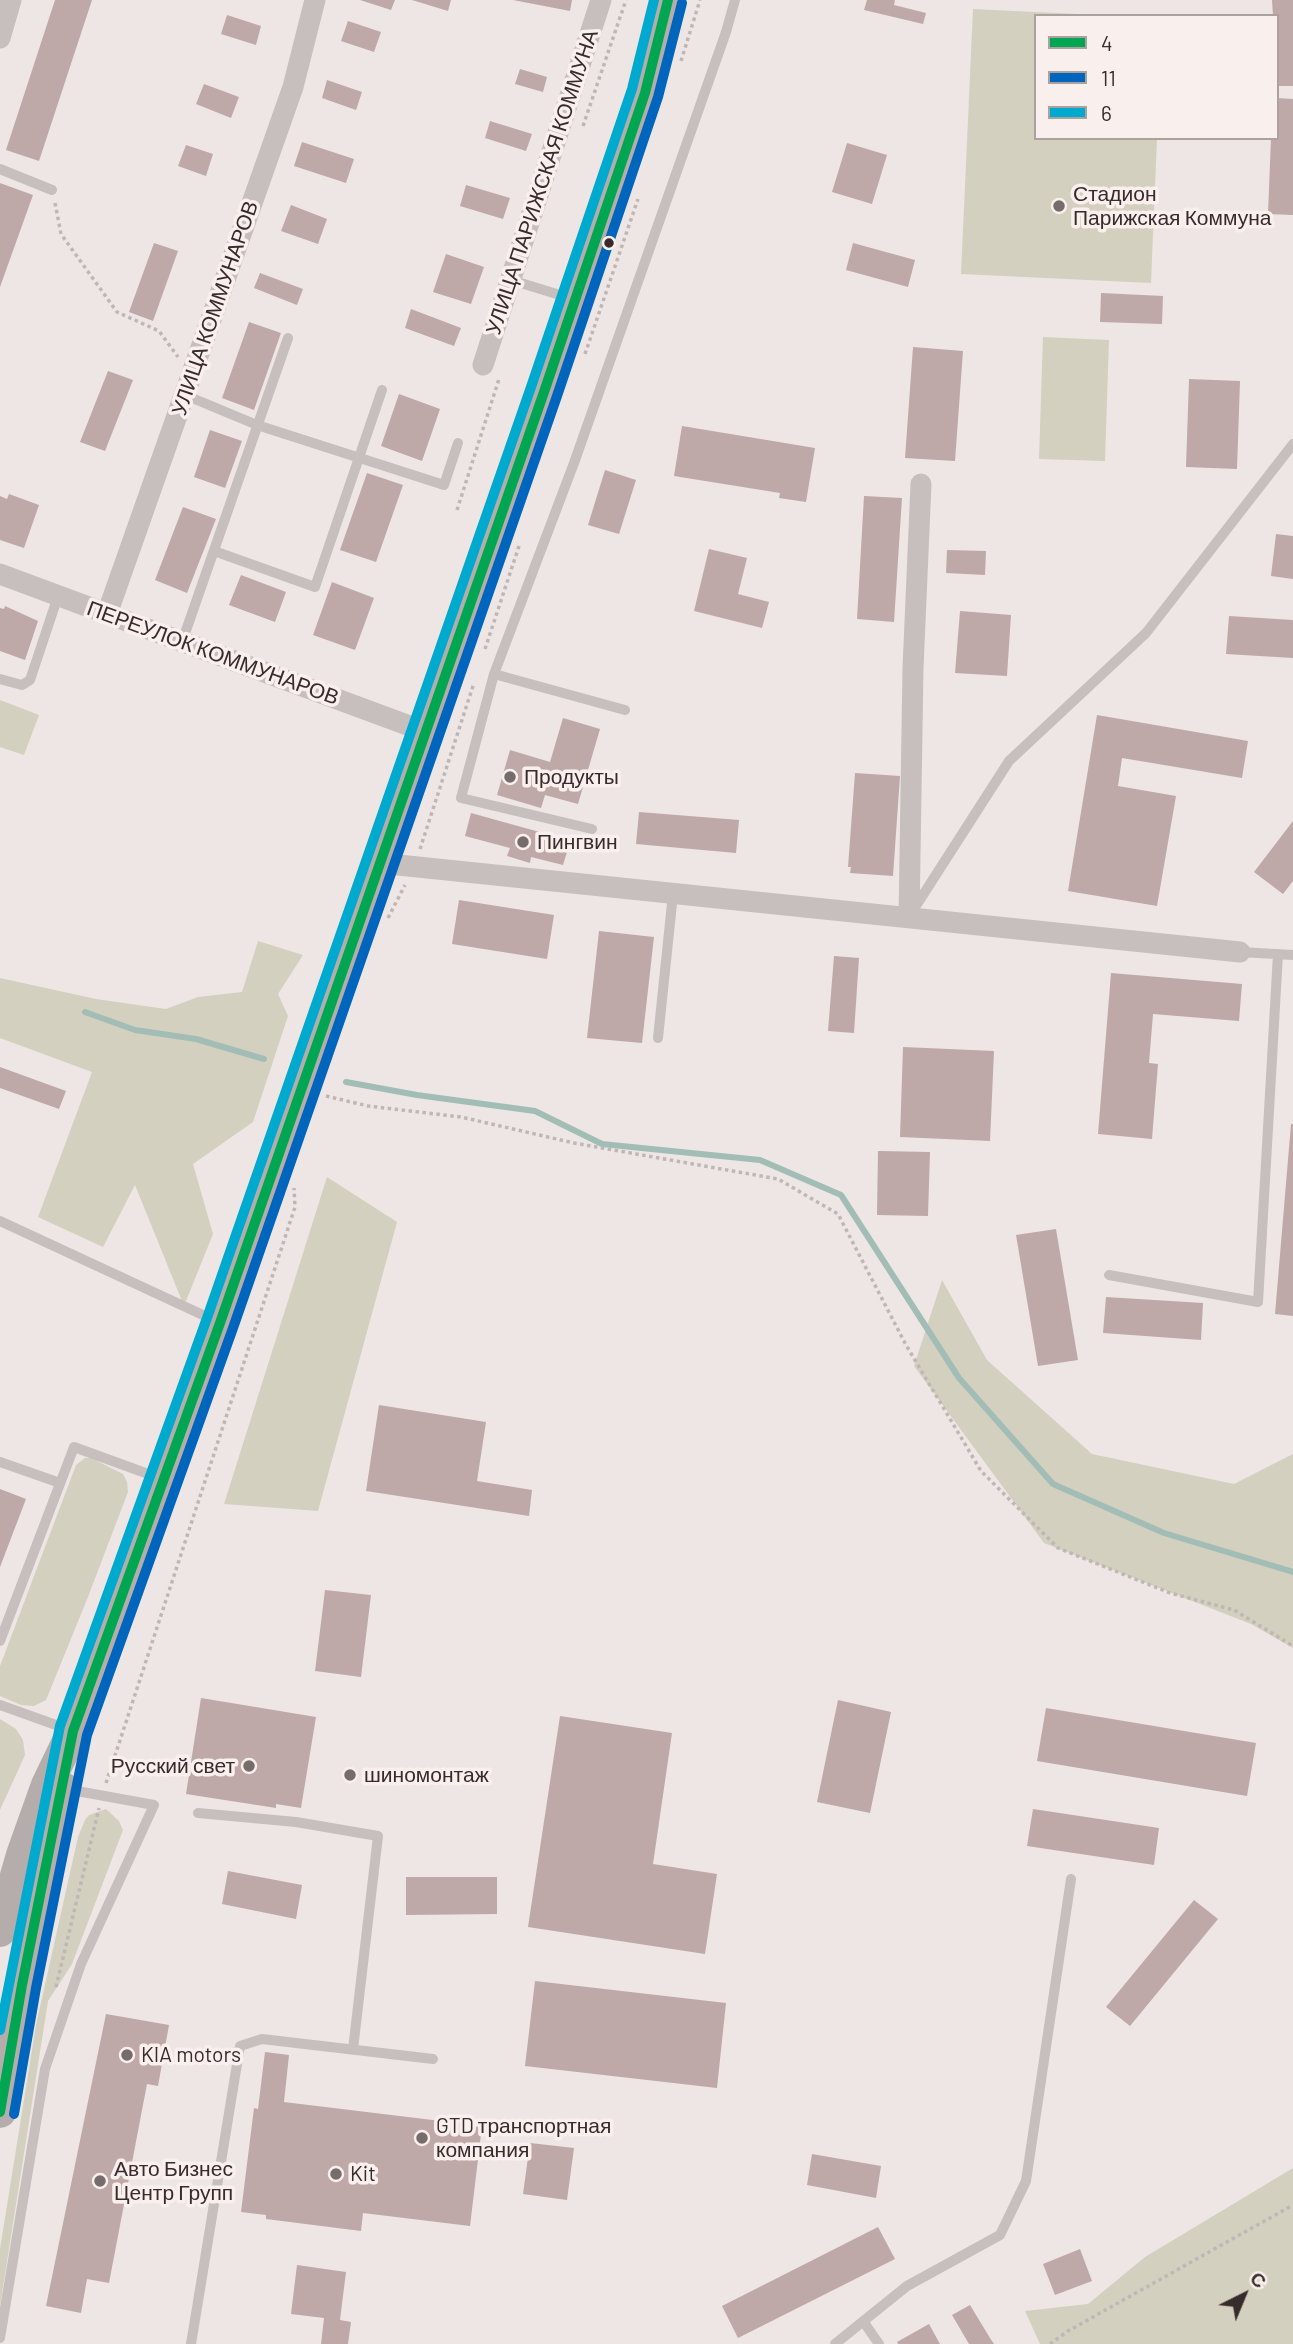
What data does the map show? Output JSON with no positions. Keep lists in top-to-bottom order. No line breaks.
{"streets":{"street":["УЛИЦА ПАРИЖСКАЯ КОММУНА","УЛИЦА КОММУНАРОВ","ПЕРЕУЛОК КОММУНАРОВ"]},"crossings":[["УЛИЦА КОММУНАРОВ","ПЕРЕУЛОК КОММУНАРОВ"]],"places":["Стадион Парижская Коммуна","Продукты","Пингвин","Русский свет","шиномонтаж","KIA motors","GTD транспортная компания","Kit","Авто Бизнес Центр Групп"],"lines":["transit line 4","transit line 6","transit line 11"],"legend":["4","11","6"],"north":"top right"}
